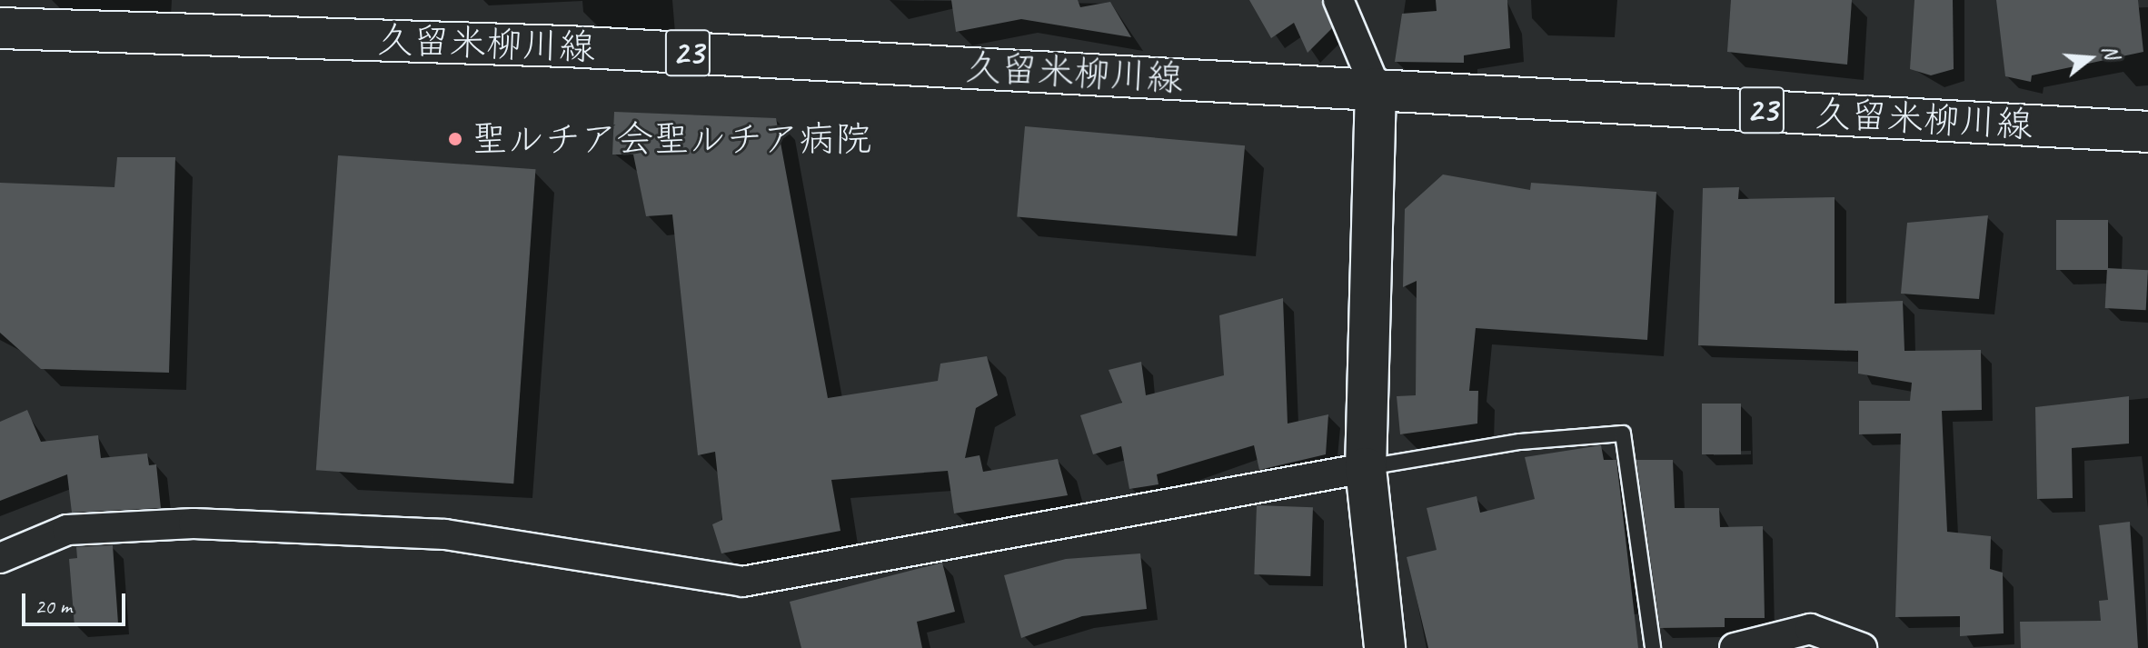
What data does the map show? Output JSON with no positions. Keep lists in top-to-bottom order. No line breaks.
{"streets":{"main road":["久留米柳川線","23"]},"places":["聖ルチア会聖ルチア病院"],"scale_bar":"20 m","north":"right"}
